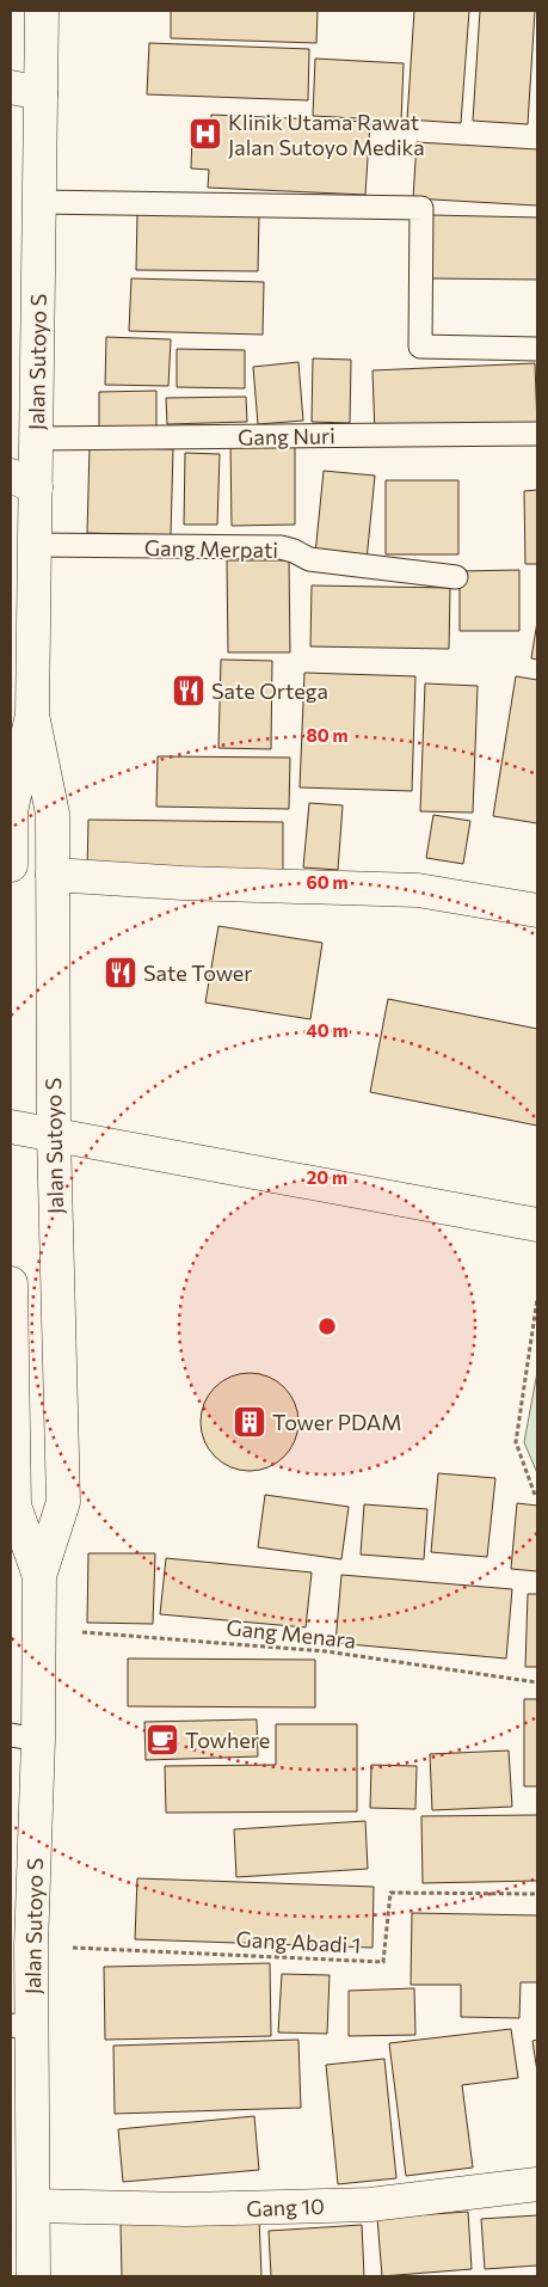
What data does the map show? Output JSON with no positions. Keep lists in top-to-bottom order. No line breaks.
{"streets":{"main road":["Jalan Sutoyo S","Gang 10"],"lane":["Gang Nuri","Gang Merpati"],"path":["Gang Menara","Gang Abadi 1"]},"crossings":[["Jalan Sutoyo S","Gang Nuri"],["Jalan Sutoyo S","Gang Merpati"],["Jalan Sutoyo S","Gang Menara"],["Jalan Sutoyo S","Gang Abadi 1"],["Jalan Sutoyo S","Gang 10"]],"places":{"hospital":["Klinik Utama Rawat Jalan Sutoyo Medika"],"restaurant":["Sate Ortega","Sate Tower"],"building":["Tower PDAM"],"cafe":["Towhere"]},"rings":["80 m","60 m","40 m","20 m"]}
